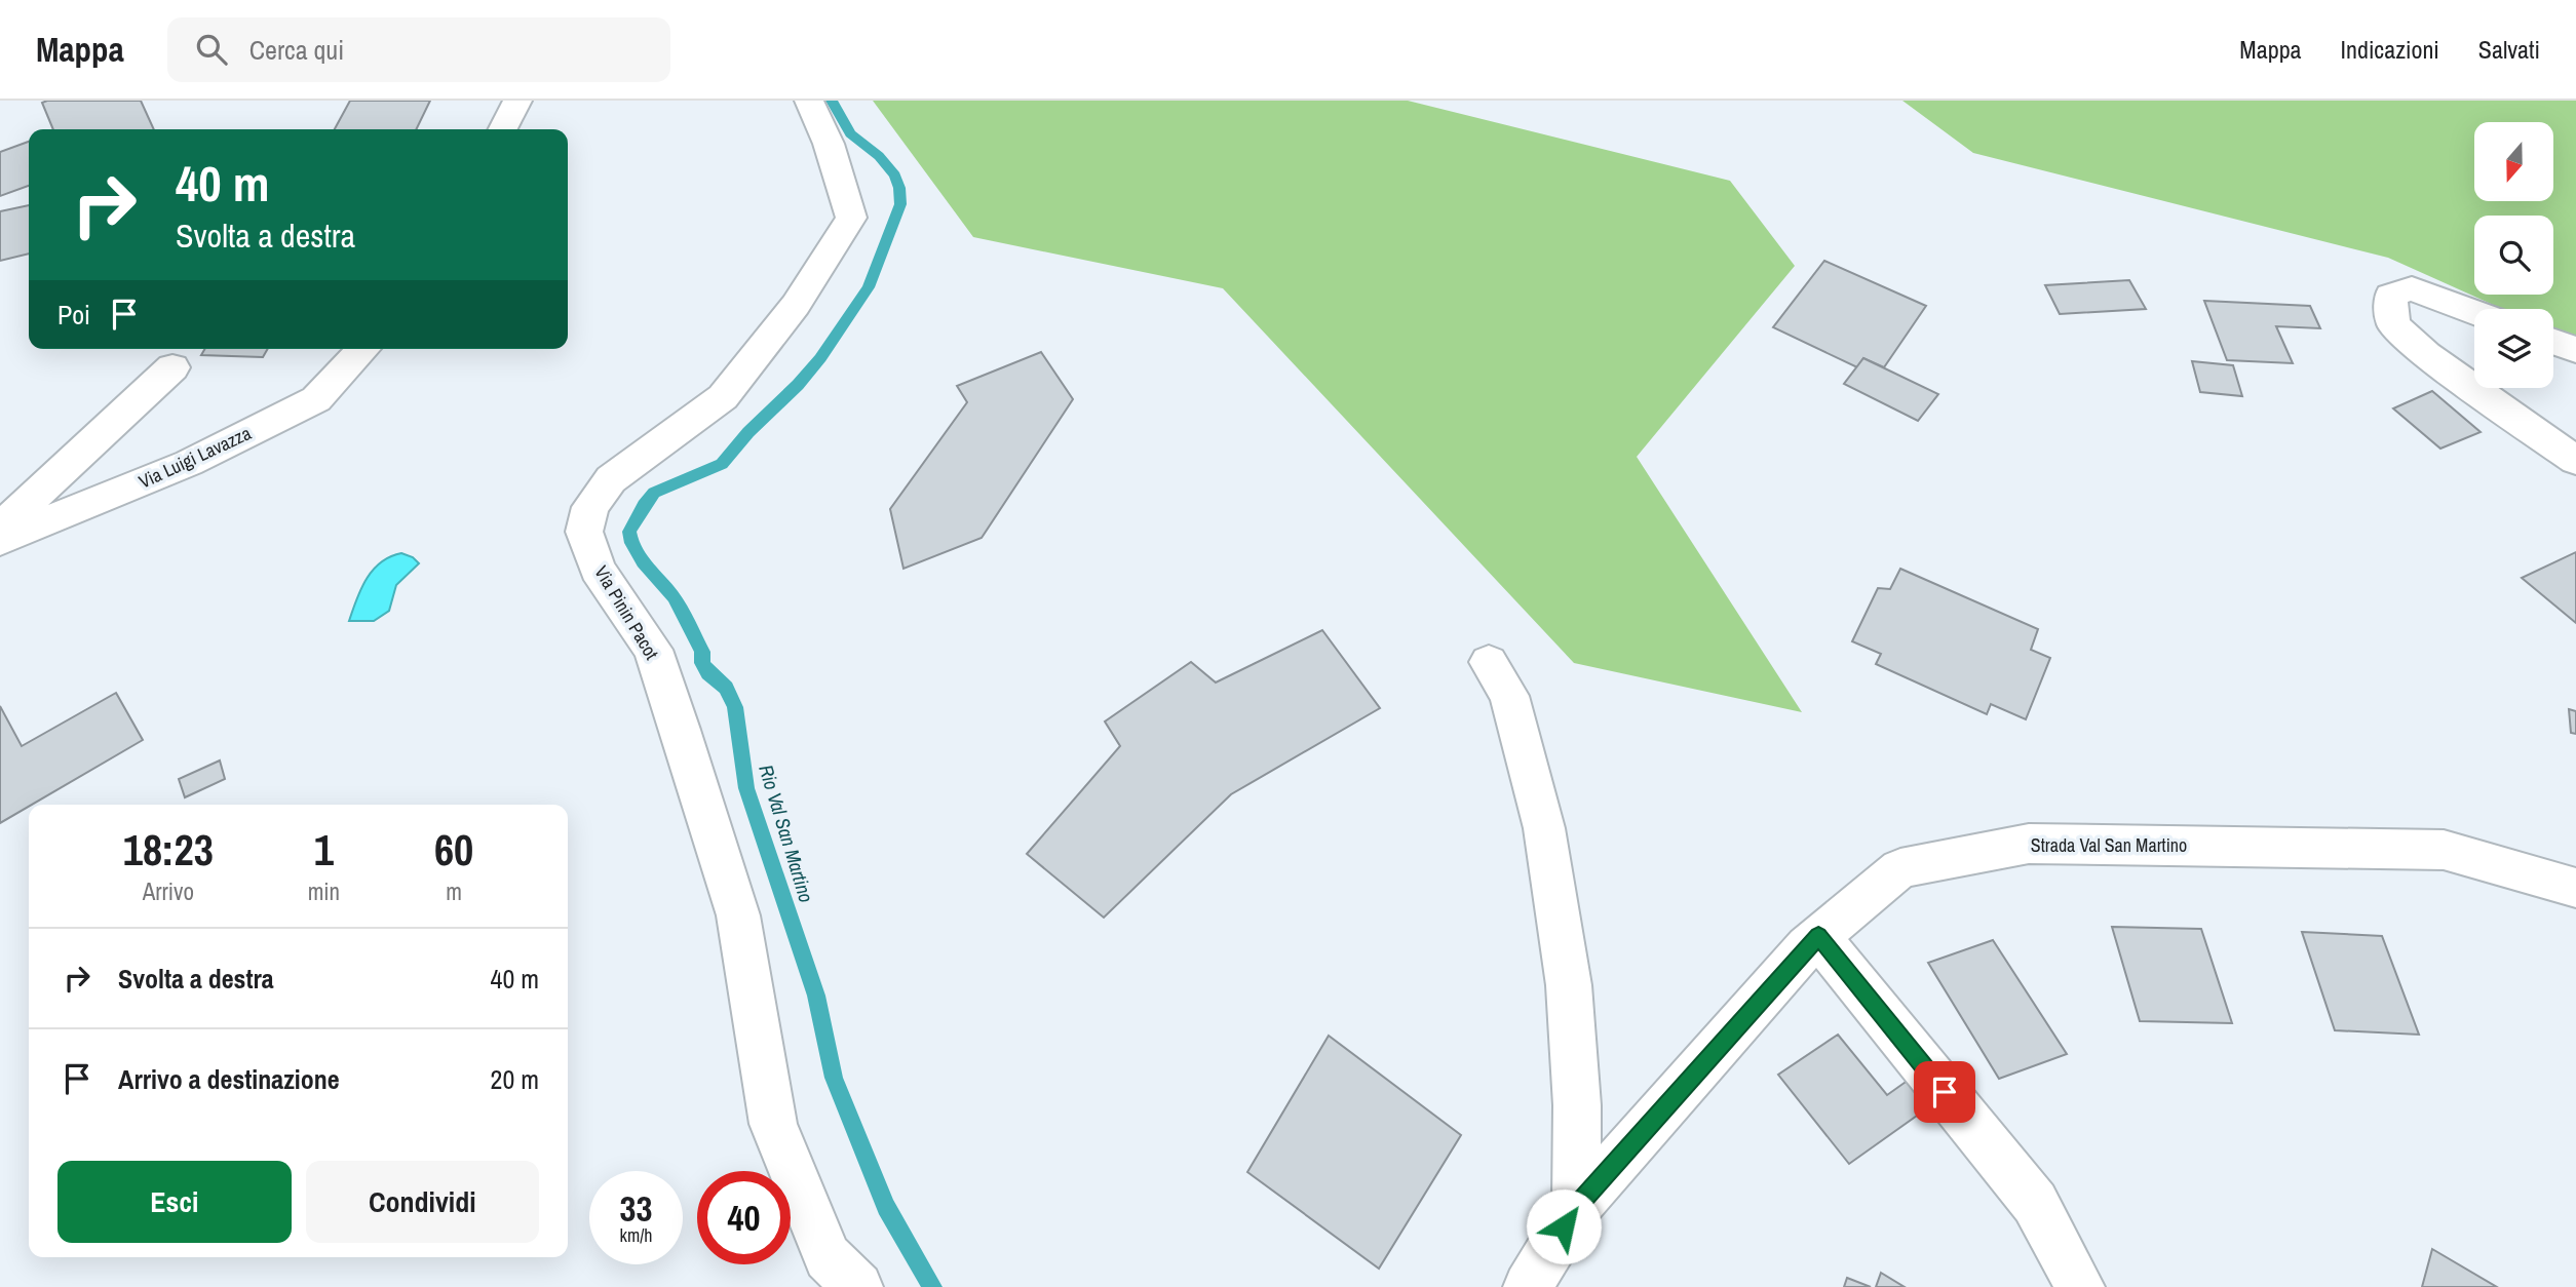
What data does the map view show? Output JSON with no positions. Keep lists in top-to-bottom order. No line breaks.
{"streets":{"street":["Via Luigi Lavazza","Via Pinin Pacot","Strada Val San Martino"]},"water":["Rio Val San Martino"],"north":"bottom","page":{"header":"Mappa","search":"Cerca qui","nav":["Mappa","Indicazioni","Salvati"],"turn":["40 m","Svolta a destra"],"then":"Poi","eta":["18:23","Arrivo","1","min","60","m"],"list":[{"name":"Svolta a destra","value":"40 m"},{"name":"Arrivo a destinazione","value":"20 m"}],"buttons":["Esci","Condividi"],"speed":"33 km/h","limit":"40"}}
